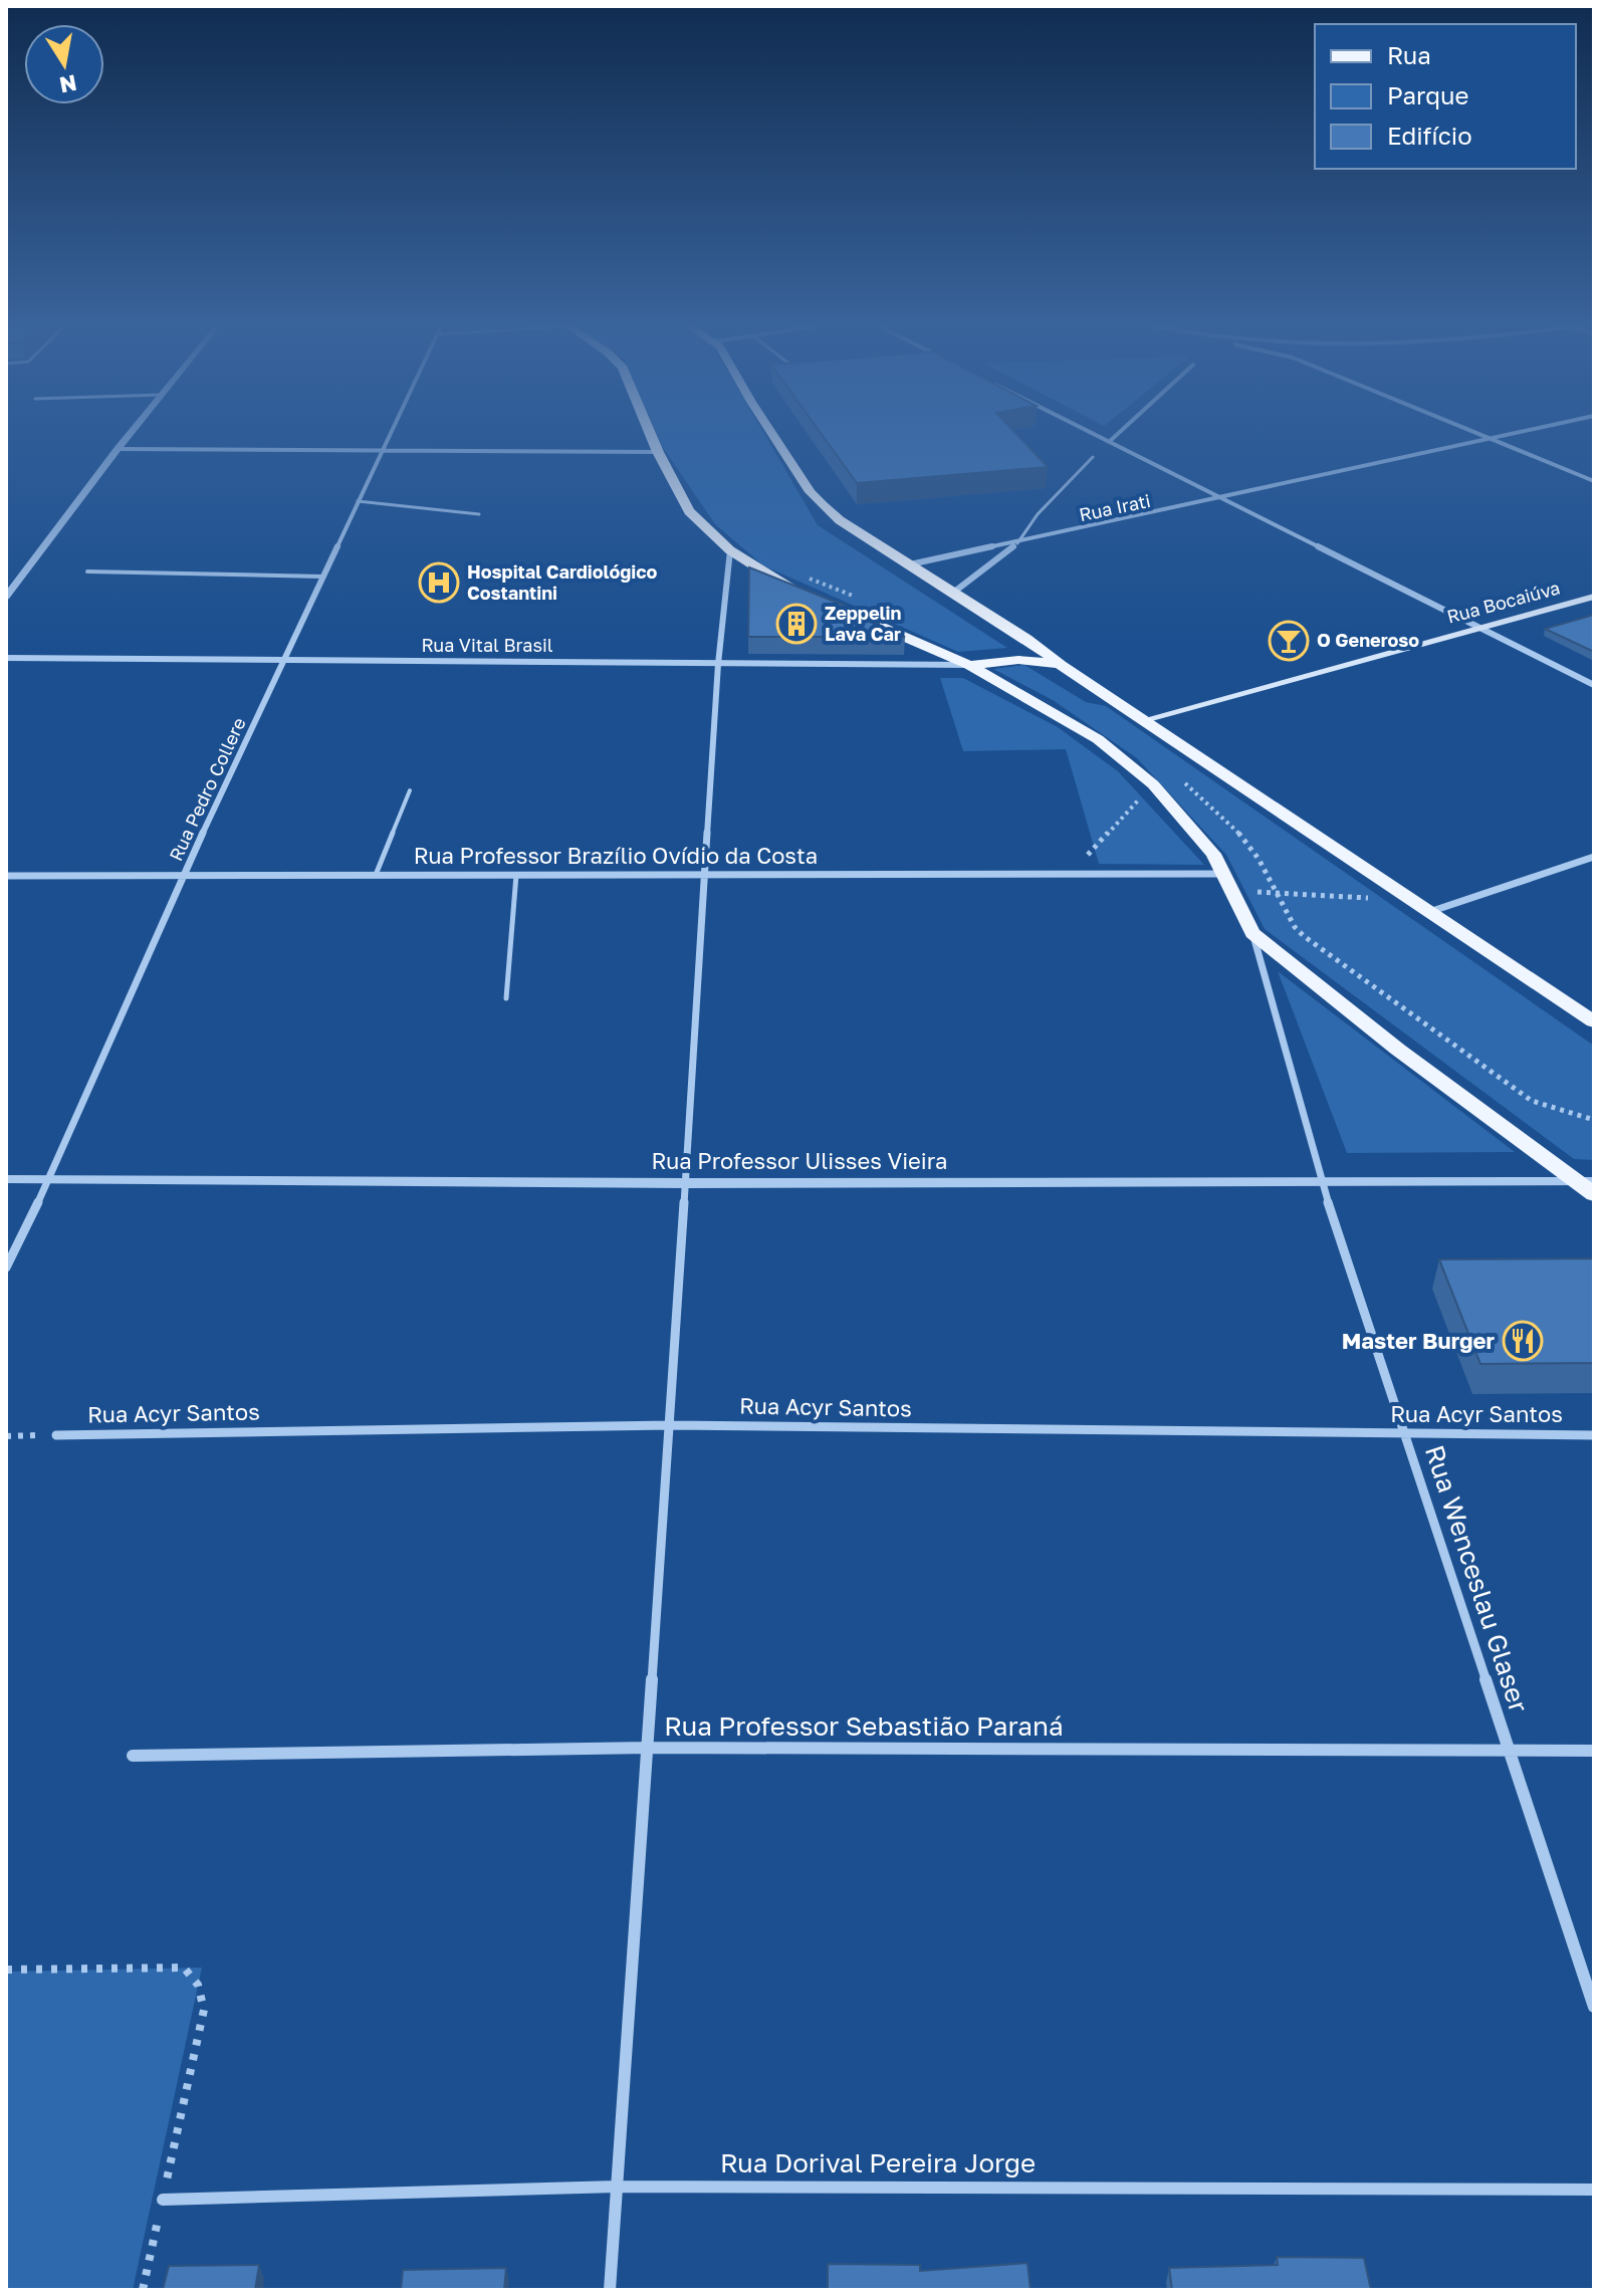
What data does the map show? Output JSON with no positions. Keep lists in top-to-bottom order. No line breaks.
{"streets":{"main road":["Rua Bocaiúva"],"street":["Rua Irati","Rua Vital Brasil","Rua Pedro Collere","Rua Professor Brazílio Ovídio da Costa","Rua Professor Ulisses Vieira","Rua Acyr Santos","Rua Wenceslau Glaser","Rua Professor Sebastião Paraná","Rua Dorival Pereira Jorge"]},"crossings":[["Rua Vital Brasil","Rua Pedro Collere"],["Rua Pedro Collere","Rua Professor Brazílio Ovídio da Costa"],["Rua Pedro Collere","Rua Professor Ulisses Vieira"],["Rua Professor Ulisses Vieira","Rua Wenceslau Glaser"],["Rua Acyr Santos","Rua Wenceslau Glaser"],["Rua Wenceslau Glaser","Rua Professor Sebastião Paraná"]],"places":{"hospital":["Hospital Cardiológico Costantini"],"building":["Zeppelin Lava Car"],"bar":["O Generoso"],"restaurant":["Master Burger"]},"legend":["Rua","Parque","Edifício"],"north":"bottom"}
